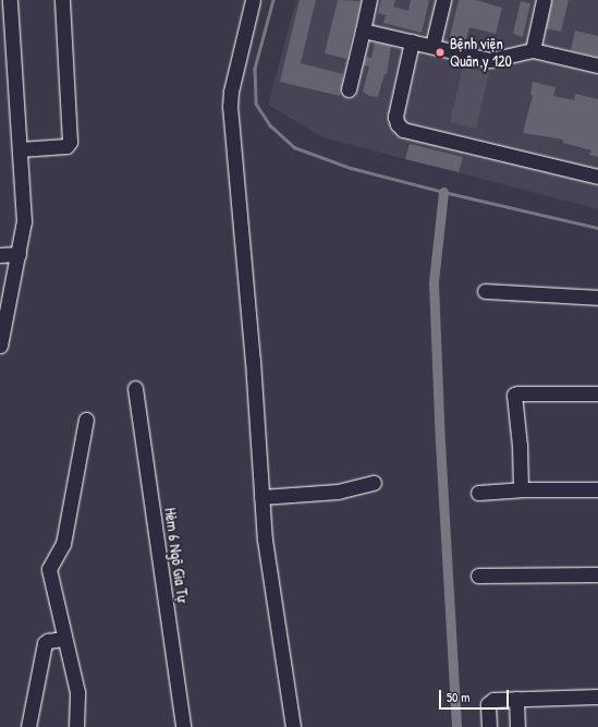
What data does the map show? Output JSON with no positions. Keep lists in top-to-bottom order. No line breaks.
{"streets":{"street":["Hẻm 6 Ngô Gia Tự"]},"places":["Bệnh viện Quân y 120"],"scale_bar":"50 m"}
